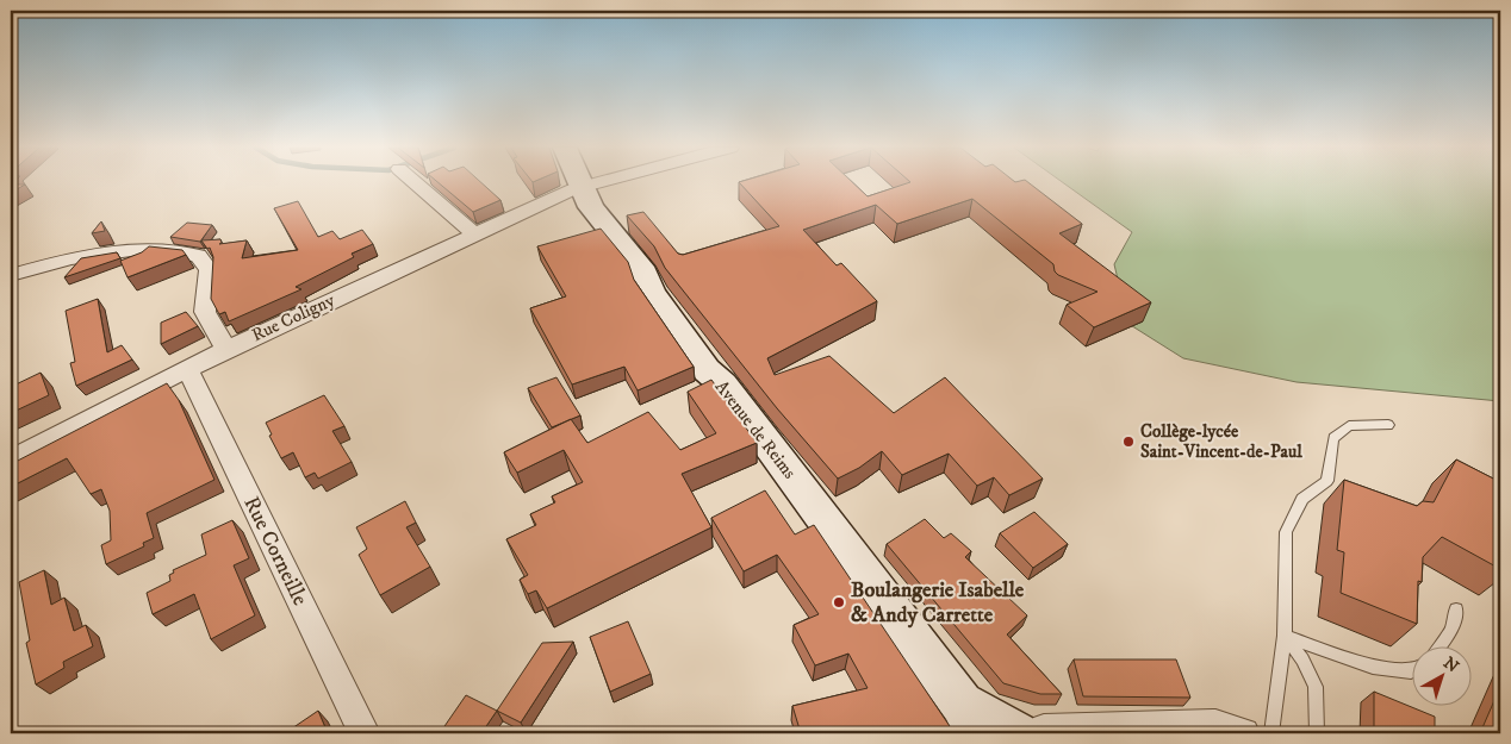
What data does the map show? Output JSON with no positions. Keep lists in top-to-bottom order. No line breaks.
{"streets":{"main road":["Avenue de Reims"],"street":["Rue Coligny","Rue Corneille"]},"crossings":[["Rue Coligny","Avenue de Reims"],["Rue Coligny","Rue Corneille"]],"places":["Collège-lycée Saint-Vincent-de-Paul","Boulangerie Isabelle & Andy Carrette"],"north":"top right"}
